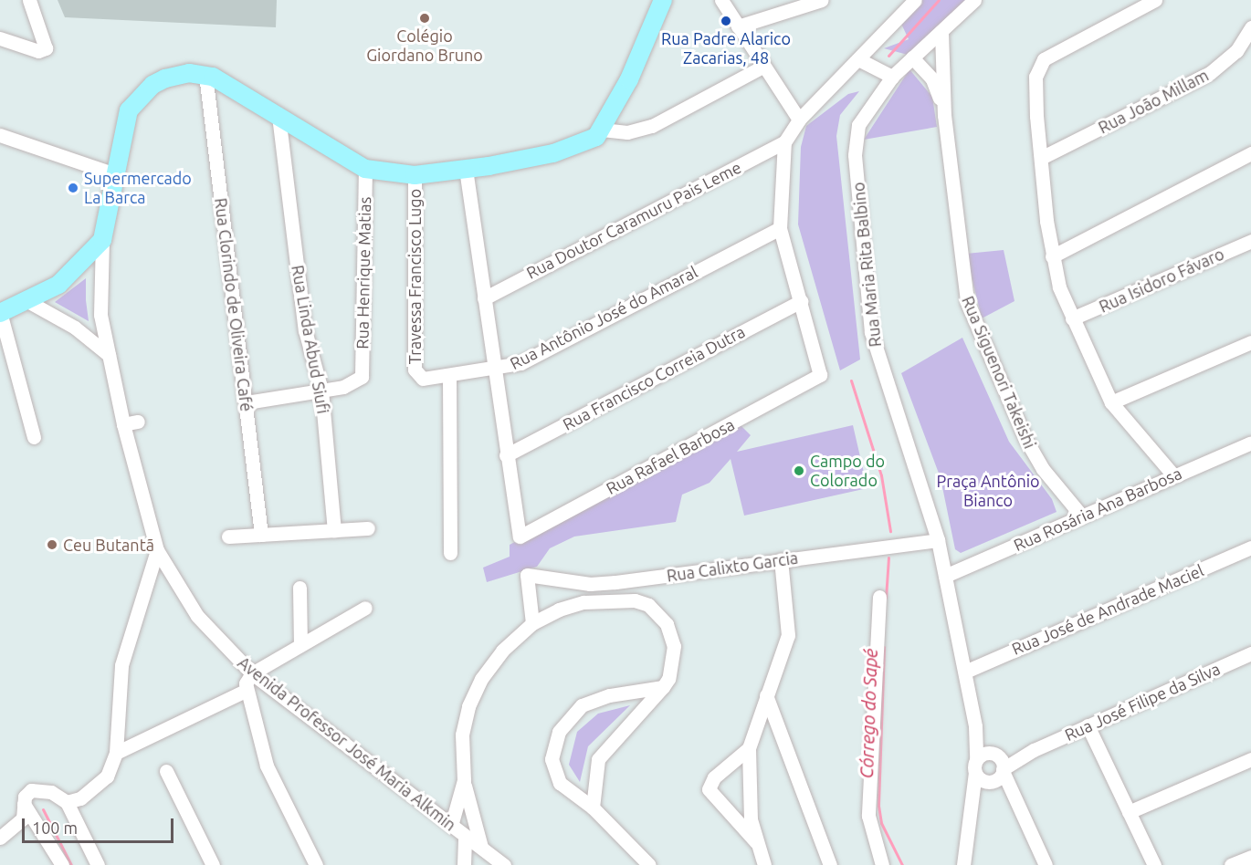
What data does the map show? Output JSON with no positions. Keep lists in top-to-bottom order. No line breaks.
{"streets":{"street":["Rua João Millam","Rua Doutor Caramuru Pais Leme","Rua Maria Rita Balbino","Rua Henrique Matias","Travessa Francisco Lugo","Rua Isidoro Fávaro","Rua Clorindo de Oliveira Café","Rua Antônio José do Amaral","Rua Linda Abud Siufi","Rua Siguenori Takeishi","Rua Francisco Correia Dutra","Rua Rafael Barbosa","Rua Rosária Ana Barbosa","Rua Calixto Garcia","Rua José de Andrade Maciel","Rua José Filipe da Silva","Avenida Professor José Maria Alkmin"]},"crossings":[["Rua Maria Rita Balbino","Rua Siguenori Takeishi"],["Rua Maria Rita Balbino","Rua Rosária Ana Barbosa"],["Rua Maria Rita Balbino","Rua Calixto Garcia"],["Rua Maria Rita Balbino","Rua José de Andrade Maciel"],["Rua Maria Rita Balbino","Rua José Filipe da Silva"],["Rua Henrique Matias","Rua Linda Abud Siufi"],["Travessa Francisco Lugo","Rua Antônio José do Amaral"],["Rua Siguenori Takeishi","Rua Rosária Ana Barbosa"],["Rua Francisco Correia Dutra","Rua Rafael Barbosa"]],"water":["Córrego do Sapé"],"parks":["Praça Antônio Bianco"],"places":["Colégio Giordano Bruno","Rua Padre Alarico Zacarias, 48","Supermercado La Barca","Campo do Colorado","Ceu Butantã"],"scale_bar":"100 m"}
